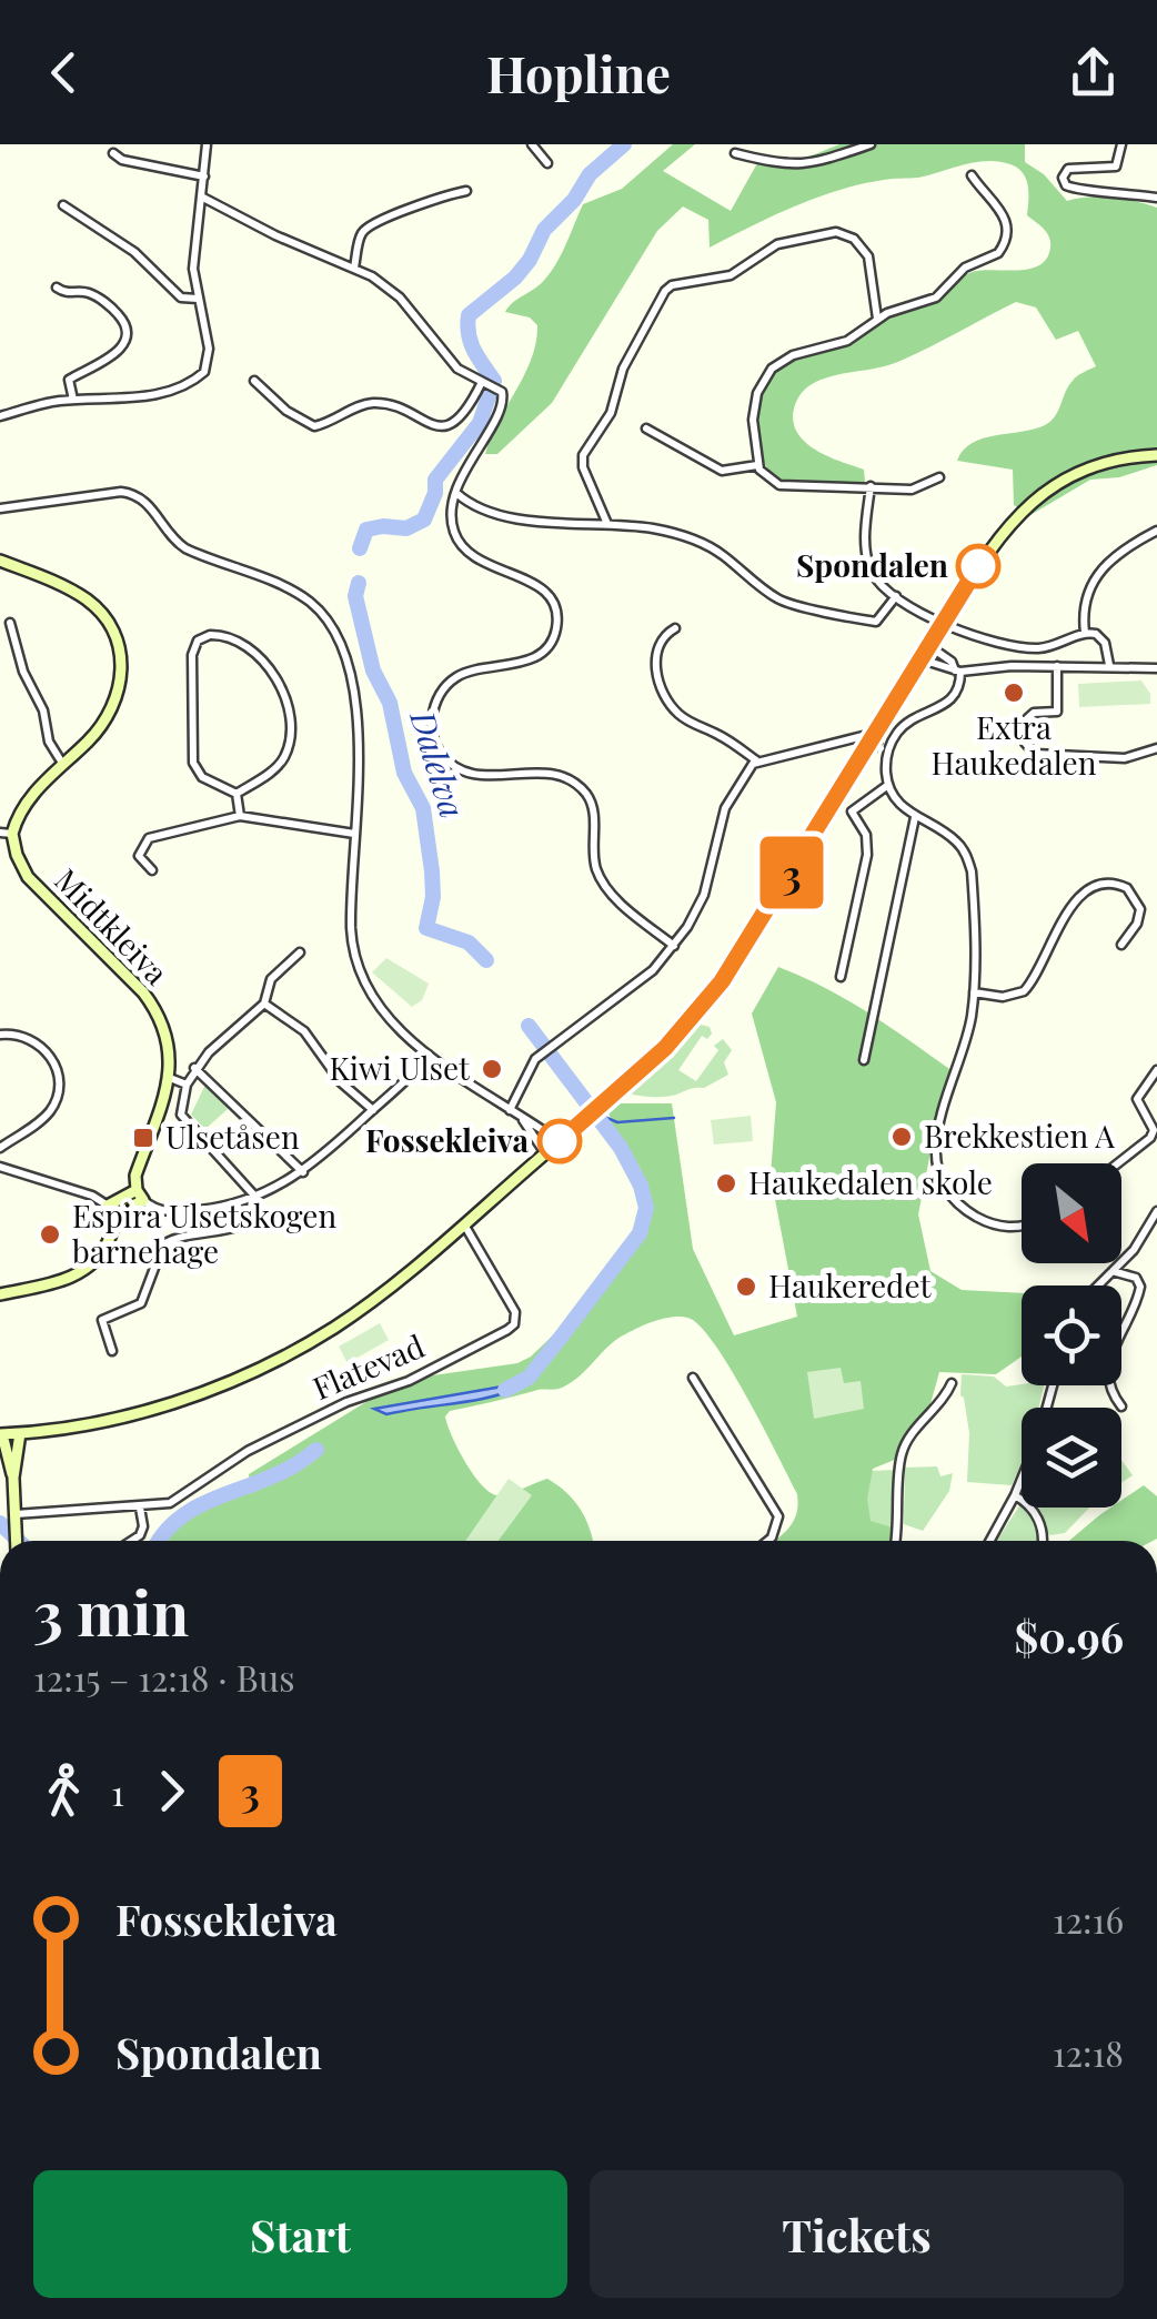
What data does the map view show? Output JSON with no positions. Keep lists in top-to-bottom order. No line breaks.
{"streets":{"main road":["Midtkleiva"],"street":["Flatevad"]},"water":["Dalelva"],"places":{"other":["Spondalen","Extra Haukedalen","Kiwi Ulset","Brekkestien A","Fossekleiva","Haukedalen skole","Espira Ulsetskogen barnehage","Haukeredet"],"transit":["Ulsetåsen"]},"lines":["bus line 3"],"north":"bottom right","page":{"header":"Hopline","on_map":"3","heading":["3 min","12:15 – 12:18 · Bus","$0.96"],"legs":["1","3"],"list":[{"name":"Fossekleiva","value":"12:16"},{"name":"Spondalen","value":"12:18"}],"buttons":["Start","Tickets"]}}
